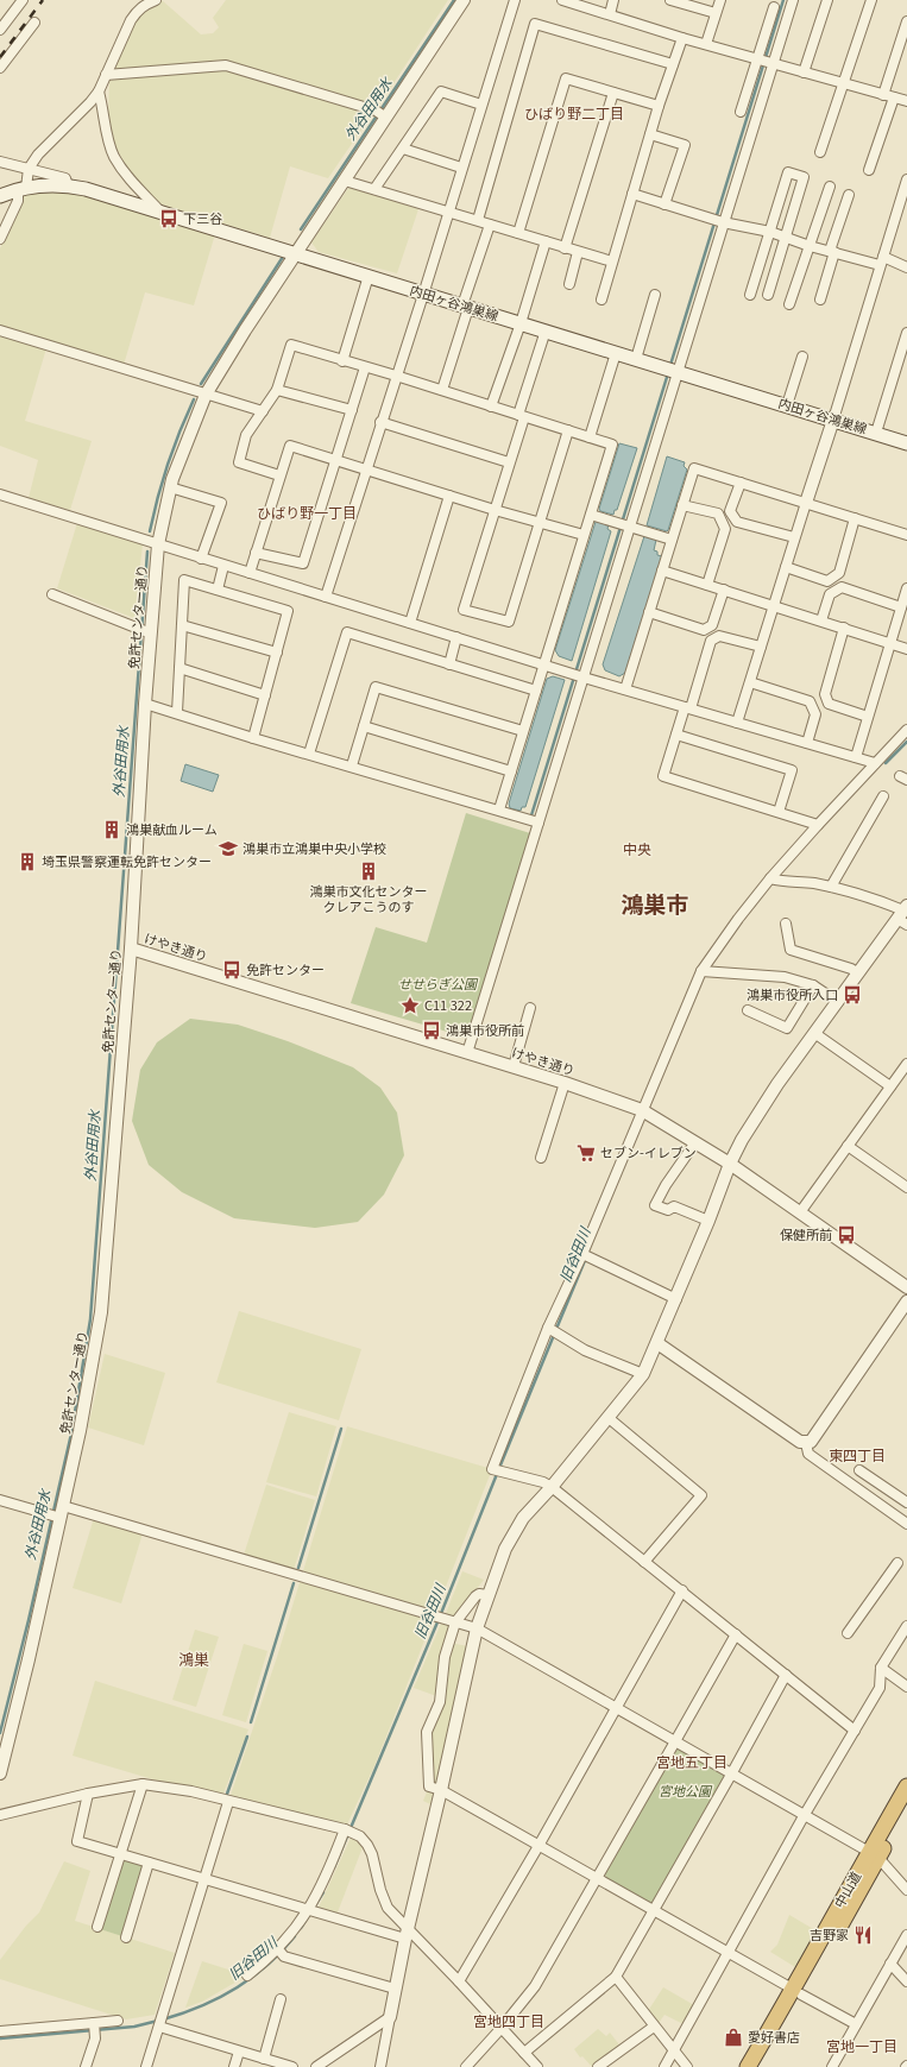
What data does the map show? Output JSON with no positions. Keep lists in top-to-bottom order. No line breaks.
{"streets":{"highway":["中山道"],"main road":["内田ヶ谷鴻巣線"],"street":["免許センター通り","けやき通り"]},"crossings":[["内田ヶ谷鴻巣線","免許センター通り"],["免許センター通り","けやき通り"]],"districts":["ひばり野二丁目","ひばり野一丁目","中央","鴻巣市","東四丁目","鴻巣","宮地五丁目","宮地四丁目","宮地一丁目"],"water":["外谷田用水","旧谷田川"],"parks":["せせらぎ公園","宮地公園"],"places":{"bus stop":["下三谷","免許センター","鴻巣市役所入口","鴻巣市役所前","保健所前"],"building":["鴻巣献血ルーム","埼玉県警察運転免許センター","鴻巣市文化センター クレアこうのす"],"school or university":["鴻巣市立鴻巣中央小学校"],"place":["C11 322"],"supermarket":["セブン-イレブン"],"restaurant":["吉野家"],"shop":["愛好書店"]}}
